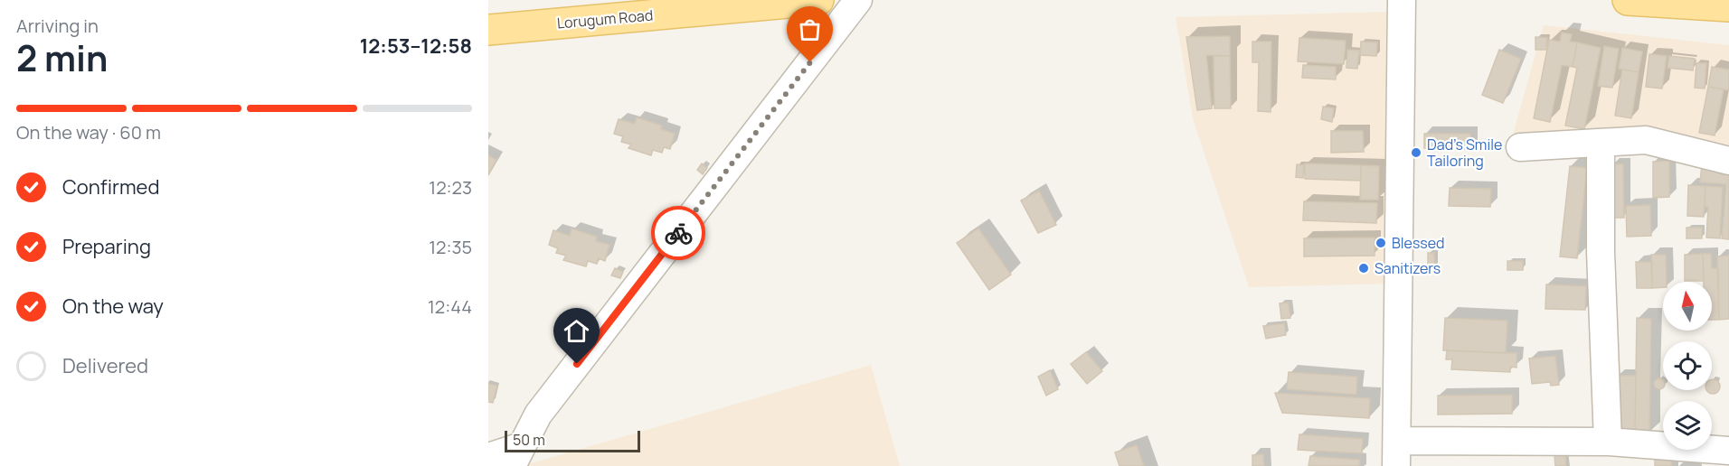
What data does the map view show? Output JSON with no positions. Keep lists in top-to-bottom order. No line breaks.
{"streets":{"main road":["Lorugum Road"]},"places":["Dad's Smile Tailoring","Blessed","Sanitizers"],"scale_bar":"50 m","north":"top","page":{"heading":["2 min","Arriving in","12:53–12:58"],"bar":"On the way · 60 m","list":[["Confirmed","12:23"],["Preparing","12:35"],["On the way","12:44"],"Delivered"],"scale":"50 m"}}
